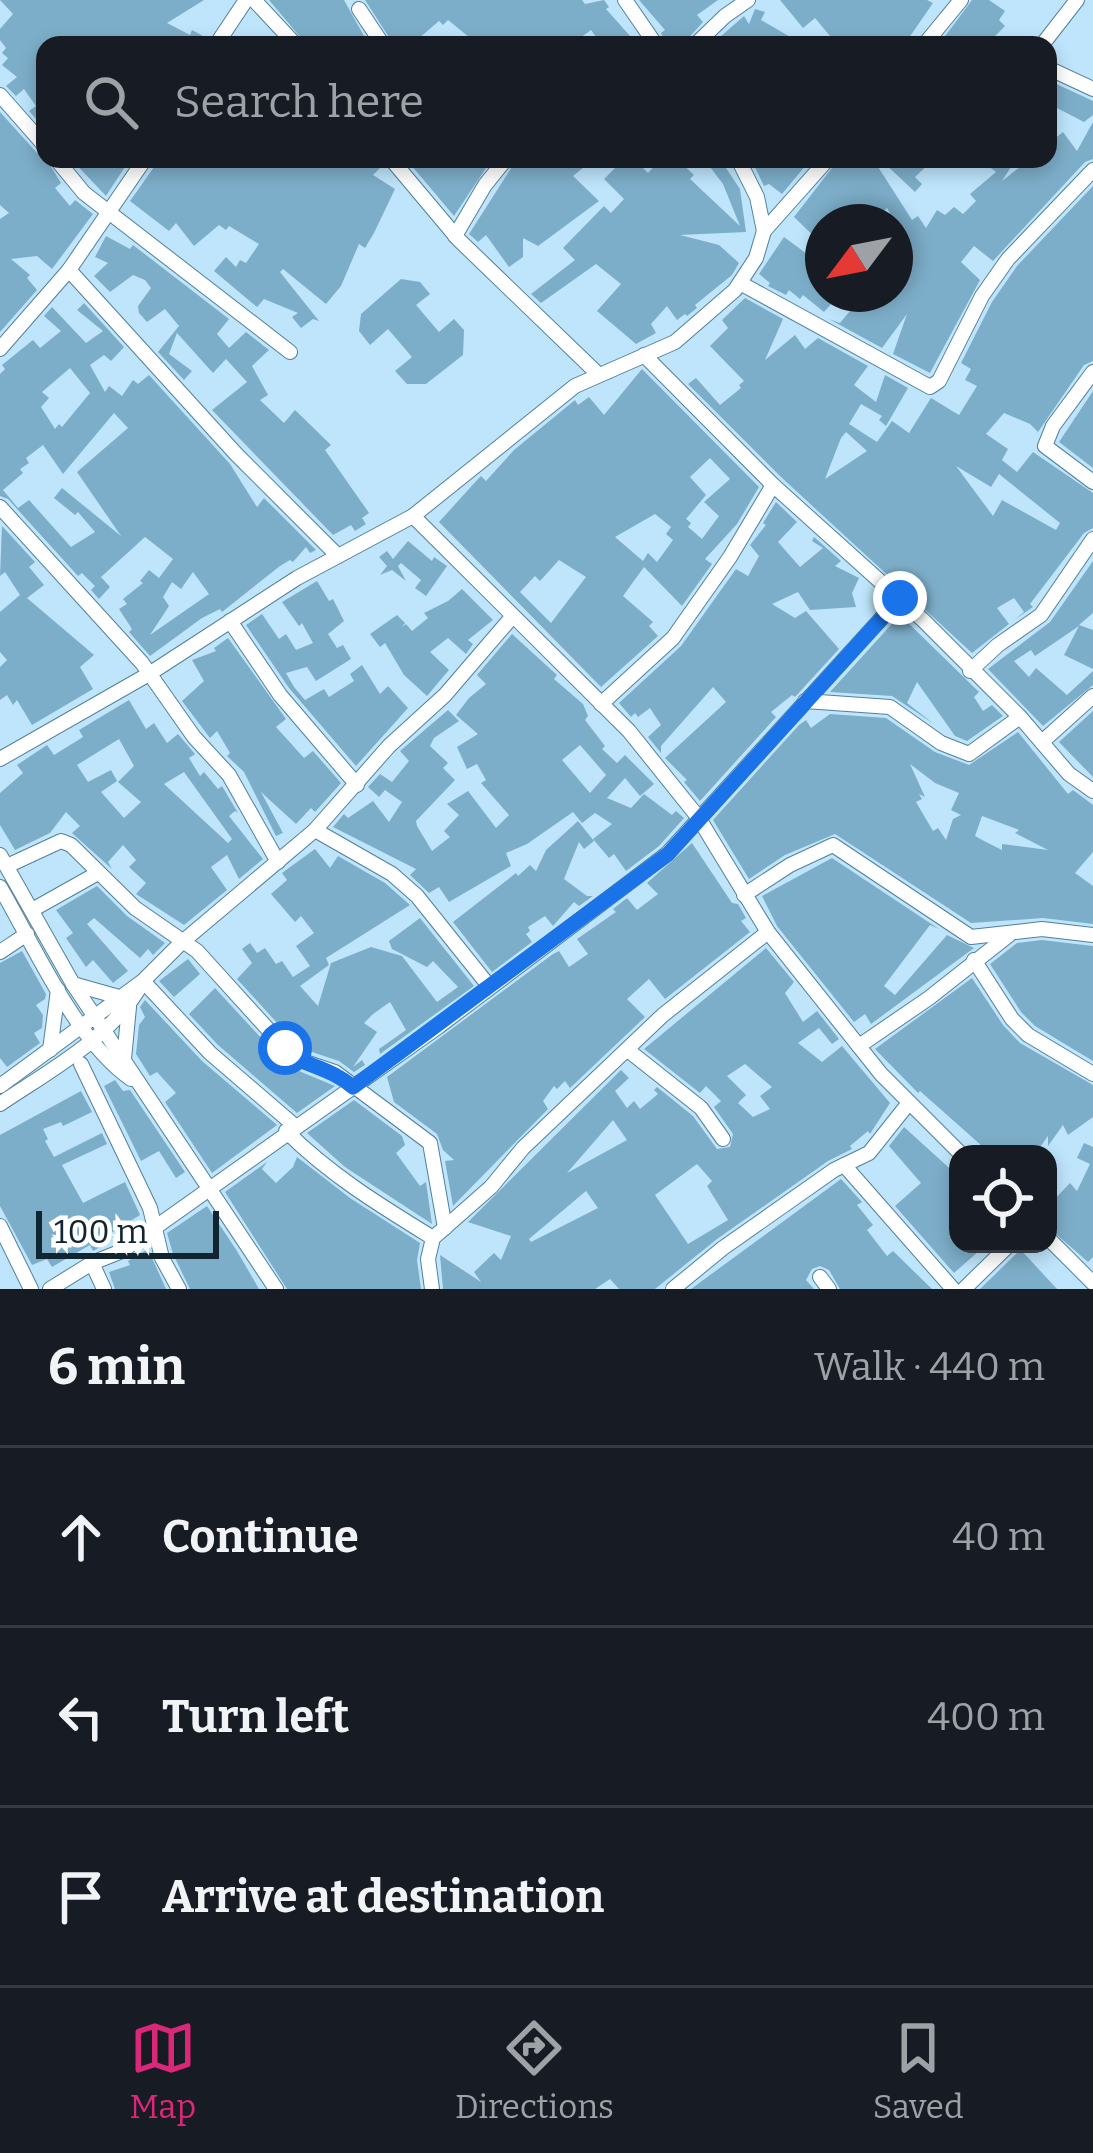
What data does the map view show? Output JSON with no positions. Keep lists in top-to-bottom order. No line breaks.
{"scale_bar":"100 m","north":"bottom left","page":{"search":"Search here","scale":"100 m","heading":["6 min","Walk · 440 m"],"list":[["Continue","40 m"],["Turn left","400 m"],"Arrive at destination"],"nav":["Map","Directions","Saved"]}}
